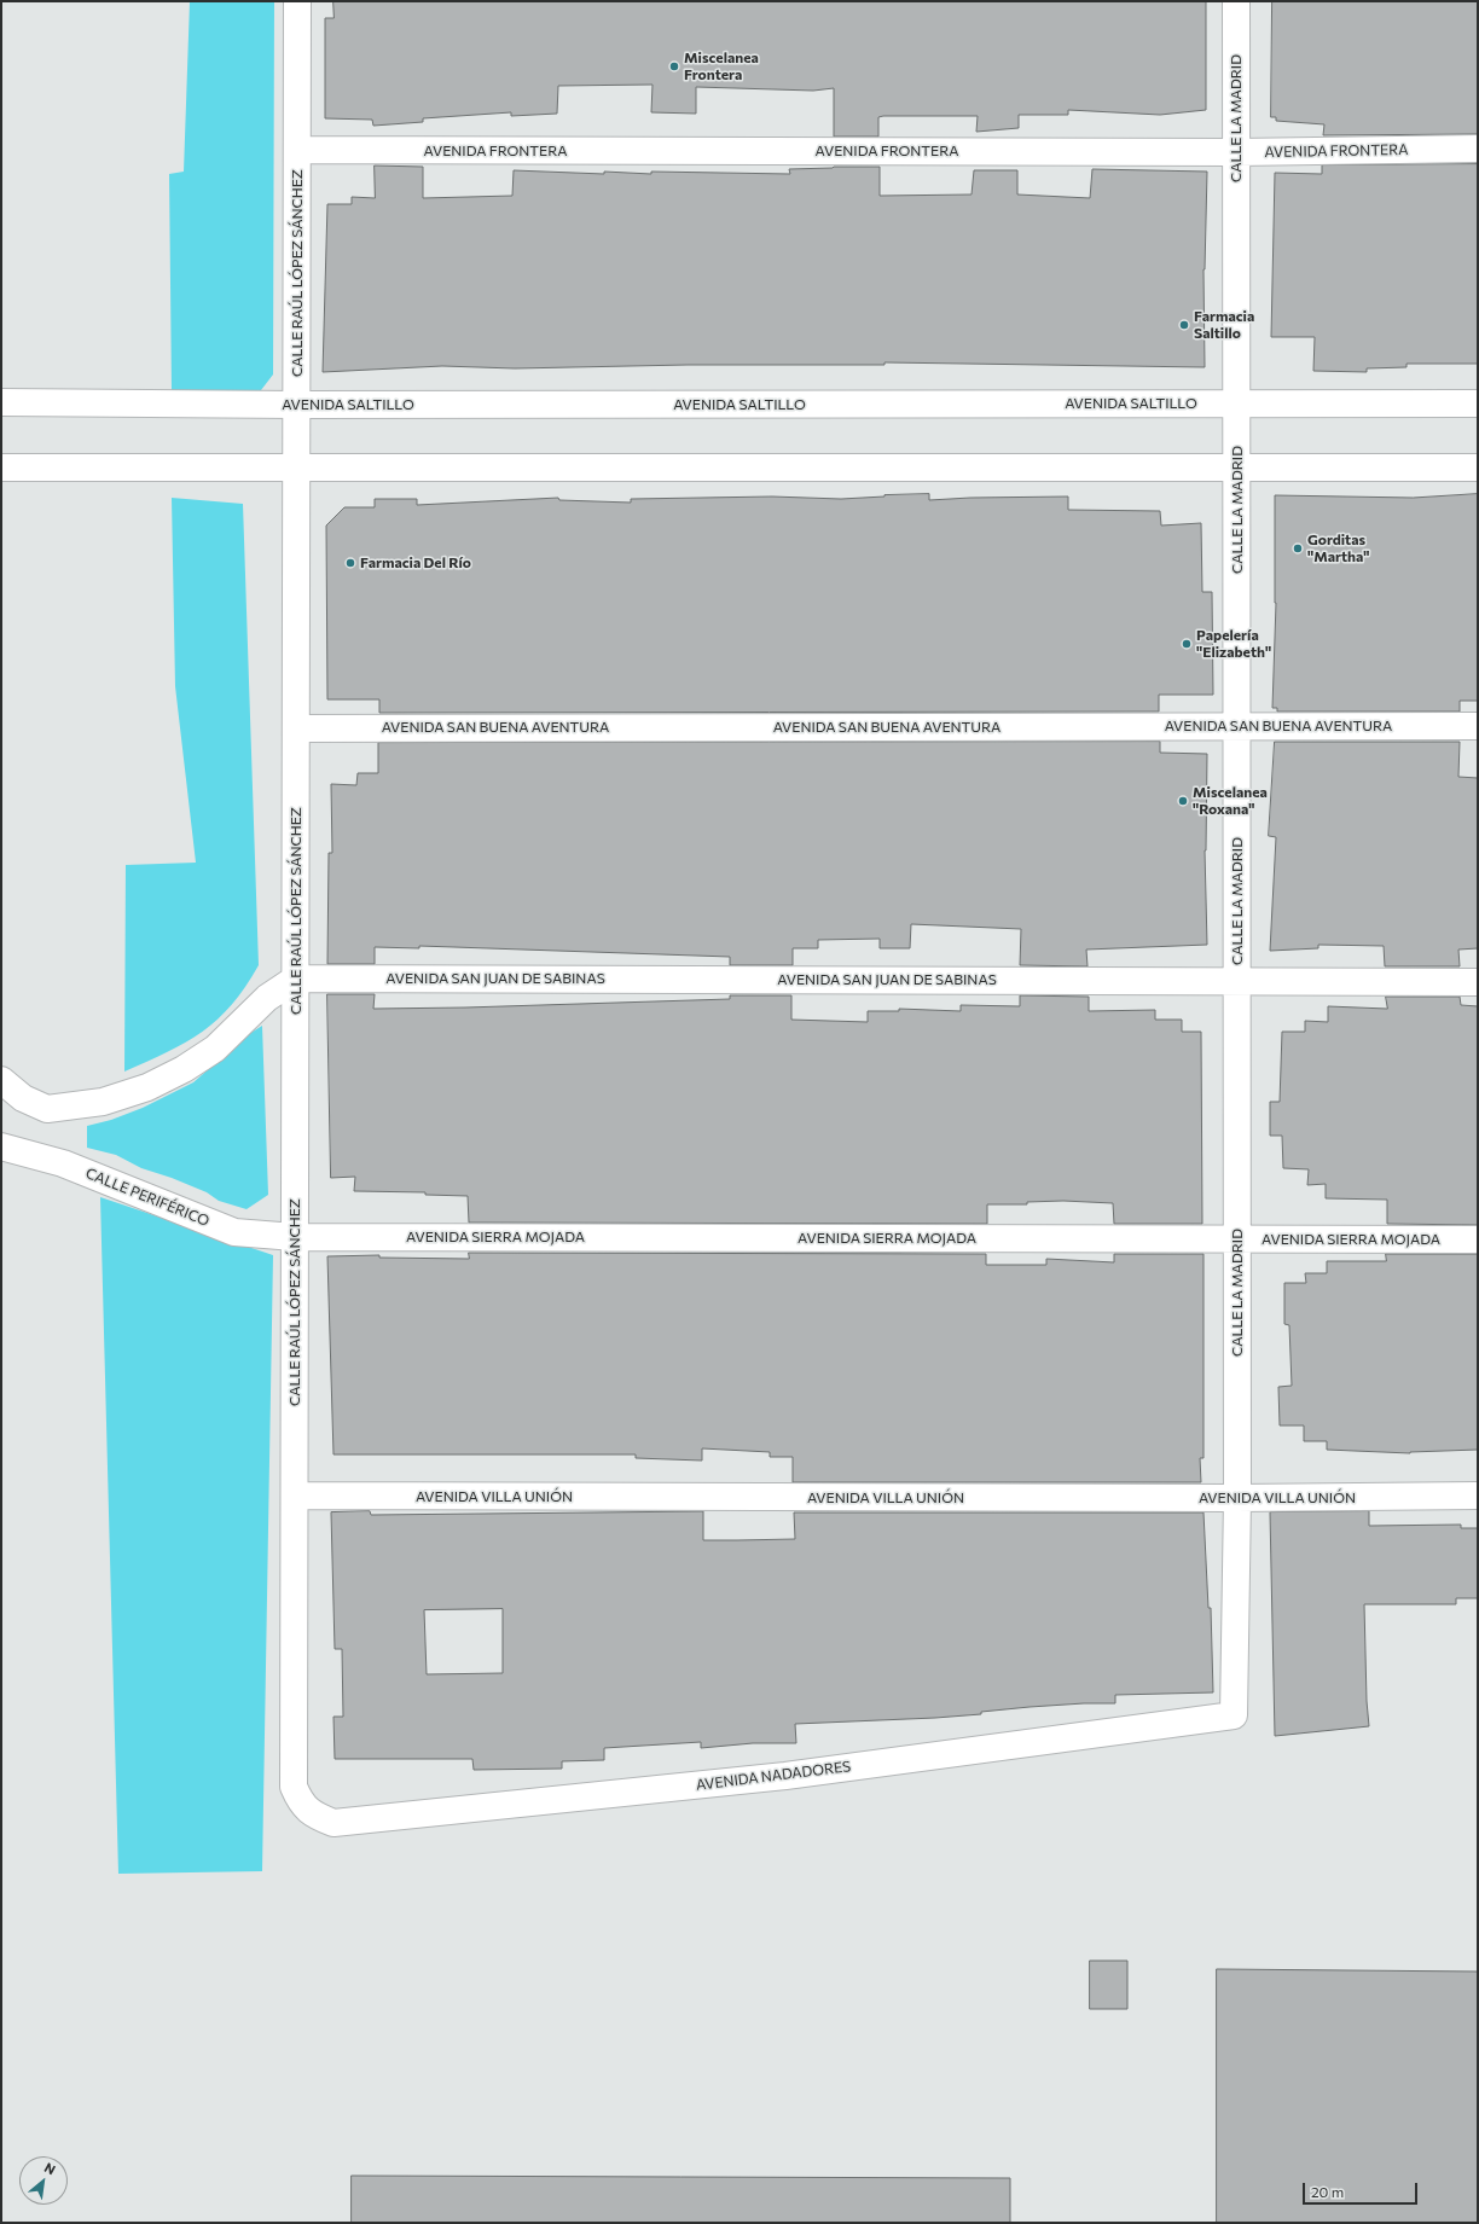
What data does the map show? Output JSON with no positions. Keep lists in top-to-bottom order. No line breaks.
{"streets":{"street":["CALLE LA MADRID","AVENIDA FRONTERA","CALLE RAÚL LÓPEZ SÁNCHEZ","AVENIDA SALTILLO","AVENIDA SAN BUENA AVENTURA","AVENIDA SAN JUAN DE SABINAS","CALLE PERIFÉRICO","AVENIDA SIERRA MOJADA","AVENIDA VILLA UNIÓN","AVENIDA NADADORES"]},"crossings":[["CALLE LA MADRID","AVENIDA FRONTERA"],["CALLE LA MADRID","AVENIDA SALTILLO"],["CALLE LA MADRID","AVENIDA SAN BUENA AVENTURA"],["CALLE LA MADRID","AVENIDA SAN JUAN DE SABINAS"],["CALLE LA MADRID","AVENIDA SIERRA MOJADA"],["CALLE LA MADRID","AVENIDA VILLA UNIÓN"],["CALLE LA MADRID","AVENIDA NADADORES"],["AVENIDA FRONTERA","CALLE RAÚL LÓPEZ SÁNCHEZ"],["CALLE RAÚL LÓPEZ SÁNCHEZ","AVENIDA SALTILLO"],["CALLE RAÚL LÓPEZ SÁNCHEZ","AVENIDA SAN BUENA AVENTURA"],["CALLE RAÚL LÓPEZ SÁNCHEZ","AVENIDA SAN JUAN DE SABINAS"],["CALLE RAÚL LÓPEZ SÁNCHEZ","CALLE PERIFÉRICO"],["CALLE RAÚL LÓPEZ SÁNCHEZ","AVENIDA SIERRA MOJADA"],["CALLE RAÚL LÓPEZ SÁNCHEZ","AVENIDA VILLA UNIÓN"],["CALLE RAÚL LÓPEZ SÁNCHEZ","AVENIDA NADADORES"],["CALLE PERIFÉRICO","AVENIDA SIERRA MOJADA"]],"places":["Miscelanea Frontera","Farmacia Saltillo","Gorditas \"Martha\"","Farmacia Del Río","Papelería \"Elizabeth\"","Miscelanea \"Roxana\""],"scale_bar":"20 m","north":"top right"}
